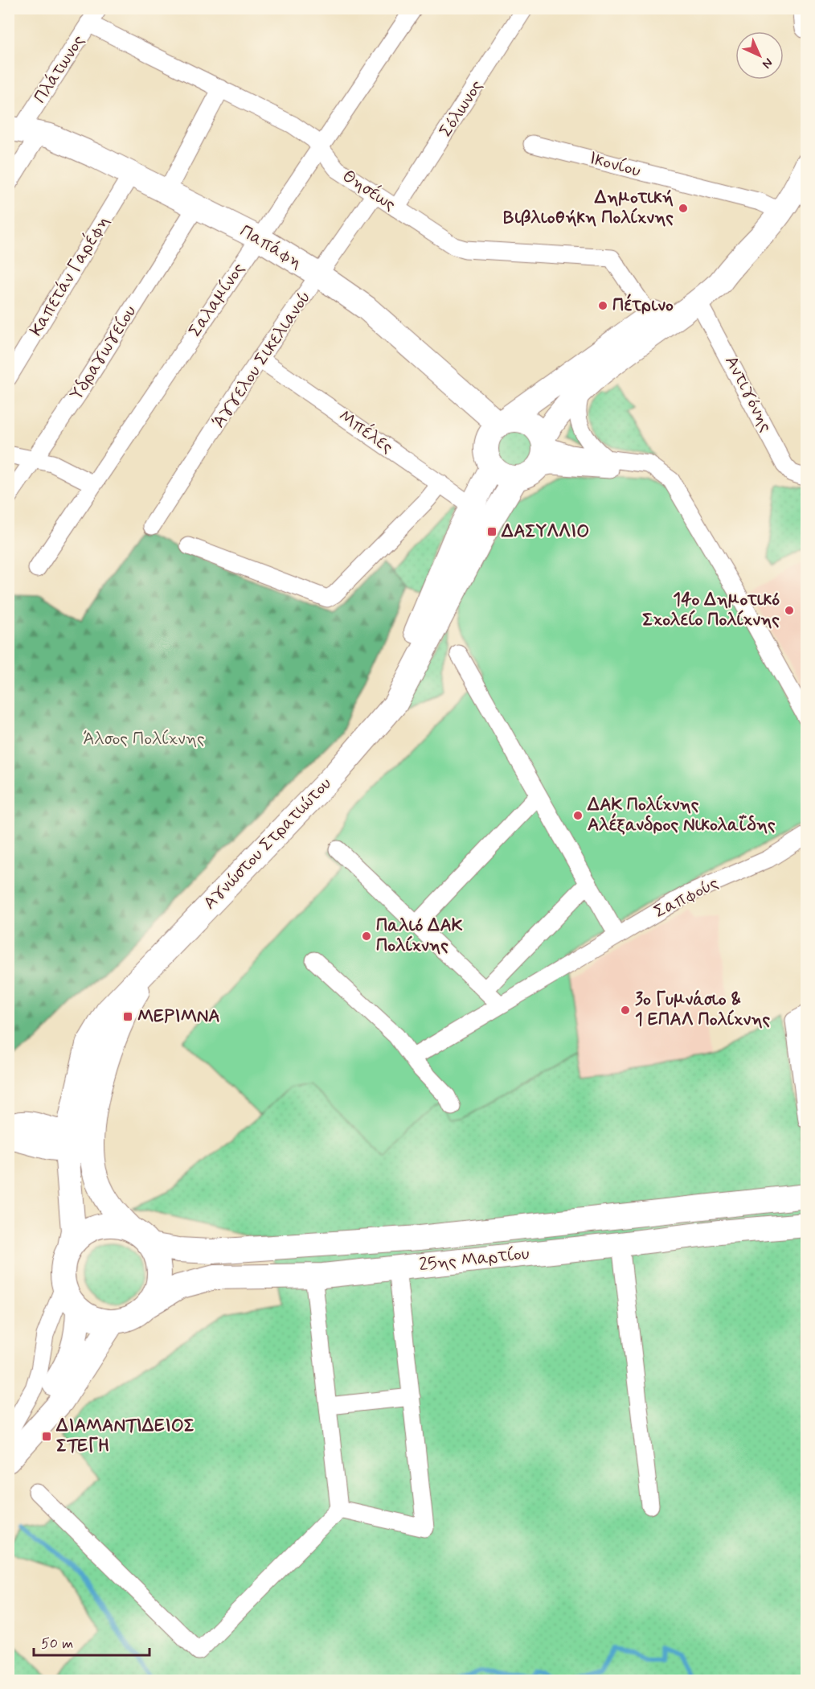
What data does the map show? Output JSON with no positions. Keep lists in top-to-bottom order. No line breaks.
{"streets":{"street":["Πλάτωνος","Σόλωνος","Ικονίου","Θησέως","Παπάφη","Καπετάν Γαρέφη","Σαλαμίνος","Υδραγωγείου","Άγγελου Σικελιανού","Αντιγόνης","Μπέλες","Αγνώστου Στρατιώτου","Σαπφούς","25ης Μαρτίου"]},"crossings":[["Πλάτωνος","Θησέως"],["Πλάτωνος","Παπάφη"],["Σόλωνος","Θησέως"],["Ικονίου","Αγνώστου Στρατιώτου"],["Θησέως","Σαλαμίνος"],["Θησέως","Άγγελου Σικελιανού"],["Θησέως","Αγνώστου Στρατιώτου"],["Παπάφη","Καπετάν Γαρέφη"],["Παπάφη","Σαλαμίνος"],["Παπάφη","Υδραγωγείου"],["Παπάφη","Άγγελου Σικελιανού"],["Παπάφη","Αγνώστου Στρατιώτου"],["Άγγελου Σικελιανού","Μπέλες"],["Αντιγόνης","Αγνώστου Στρατιώτου"],["Μπέλες","Αγνώστου Στρατιώτου"],["Αγνώστου Στρατιώτου","25ης Μαρτίου"]],"parks":["Άλσος Πολίχνης"],"places":{"other":["Δημοτική Βιβλιοθήκη Πολίχνης","Πέτρινο","14ο Δημοτικό Σχολείο Πολίχνης","ΔΑΚ Πολίχνης Αλέξανδρος Νικολαΐδης","Παλιό ΔΑΚ Πολίχνης","3ο Γυμνάσιο & 1 ΕΠΑΛ Πολίχνης"],"transit":["ΔΑΣΥΛΛΙΟ","ΜΕΡΙΜΝΑ","ΔΙΑΜΑΝΤΙΔΕΙΟΣ ΣΤΕΓΗ"]},"scale_bar":"50 m","north":"bottom right"}
